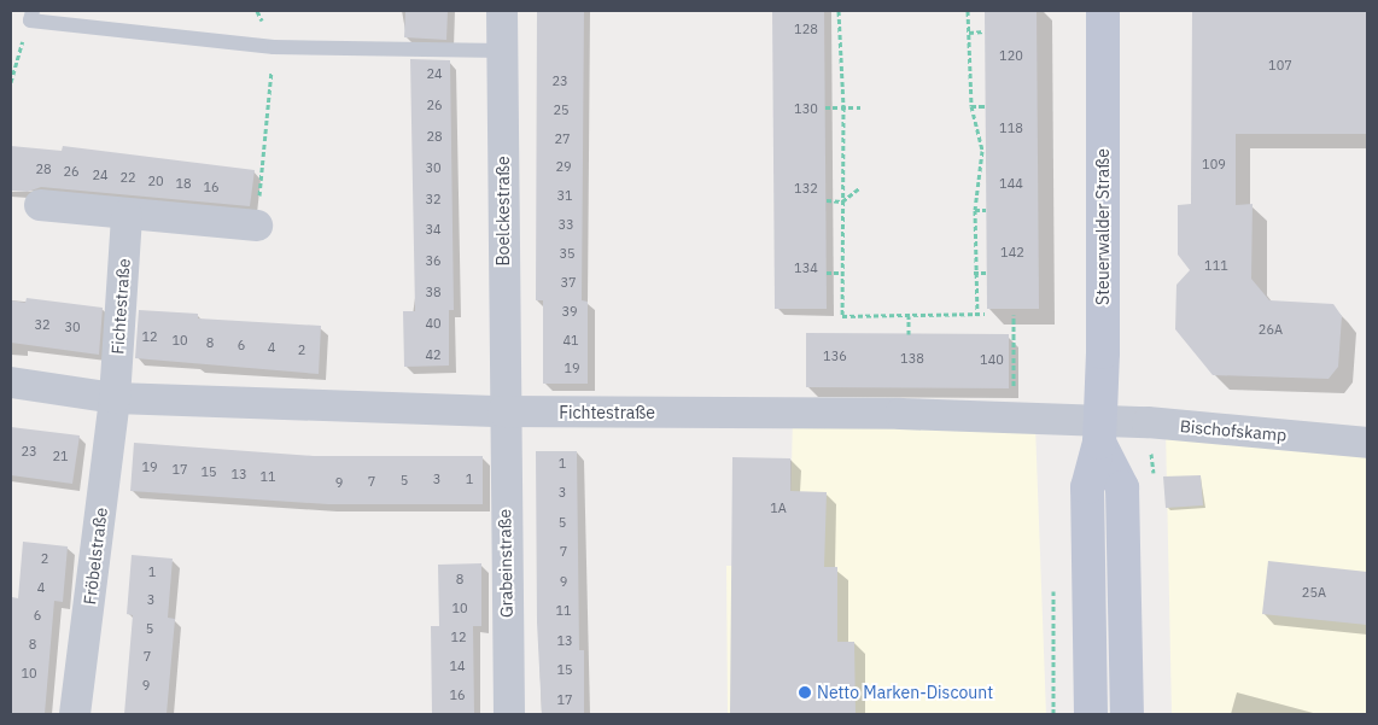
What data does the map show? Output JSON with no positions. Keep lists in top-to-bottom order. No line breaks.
{"streets":{"street":["Boelckestraße","Steuerwalder Straße","Fichtestraße","Bischofskamp","Fröbelstraße","Grabeinstraße"]},"crossings":[["Boelckestraße","Fichtestraße"],["Boelckestraße","Grabeinstraße"],["Steuerwalder Straße","Fichtestraße"],["Steuerwalder Straße","Bischofskamp"],["Fichtestraße","Bischofskamp"],["Fichtestraße","Fröbelstraße"],["Fichtestraße","Grabeinstraße"]],"places":["Netto Marken-Discount"],"house_numbers":["128","120","107","24","23","26","130","25","118","28","27","109","29","30","28","26","24","22","20","18","144","16","132","31","32","33","34","142","35","36","111","134","37","38","39","40","32","30","26A","12","10","41","8","6","4","2","42","136","138","140","19","23","21","1","19","17","15","13","11","3","1","5","7","9","3","1A","5","7","2","1","8","9","4","25A","3","10","11","6","5","12","13","8","7","14","15","10","9","16","17"]}
